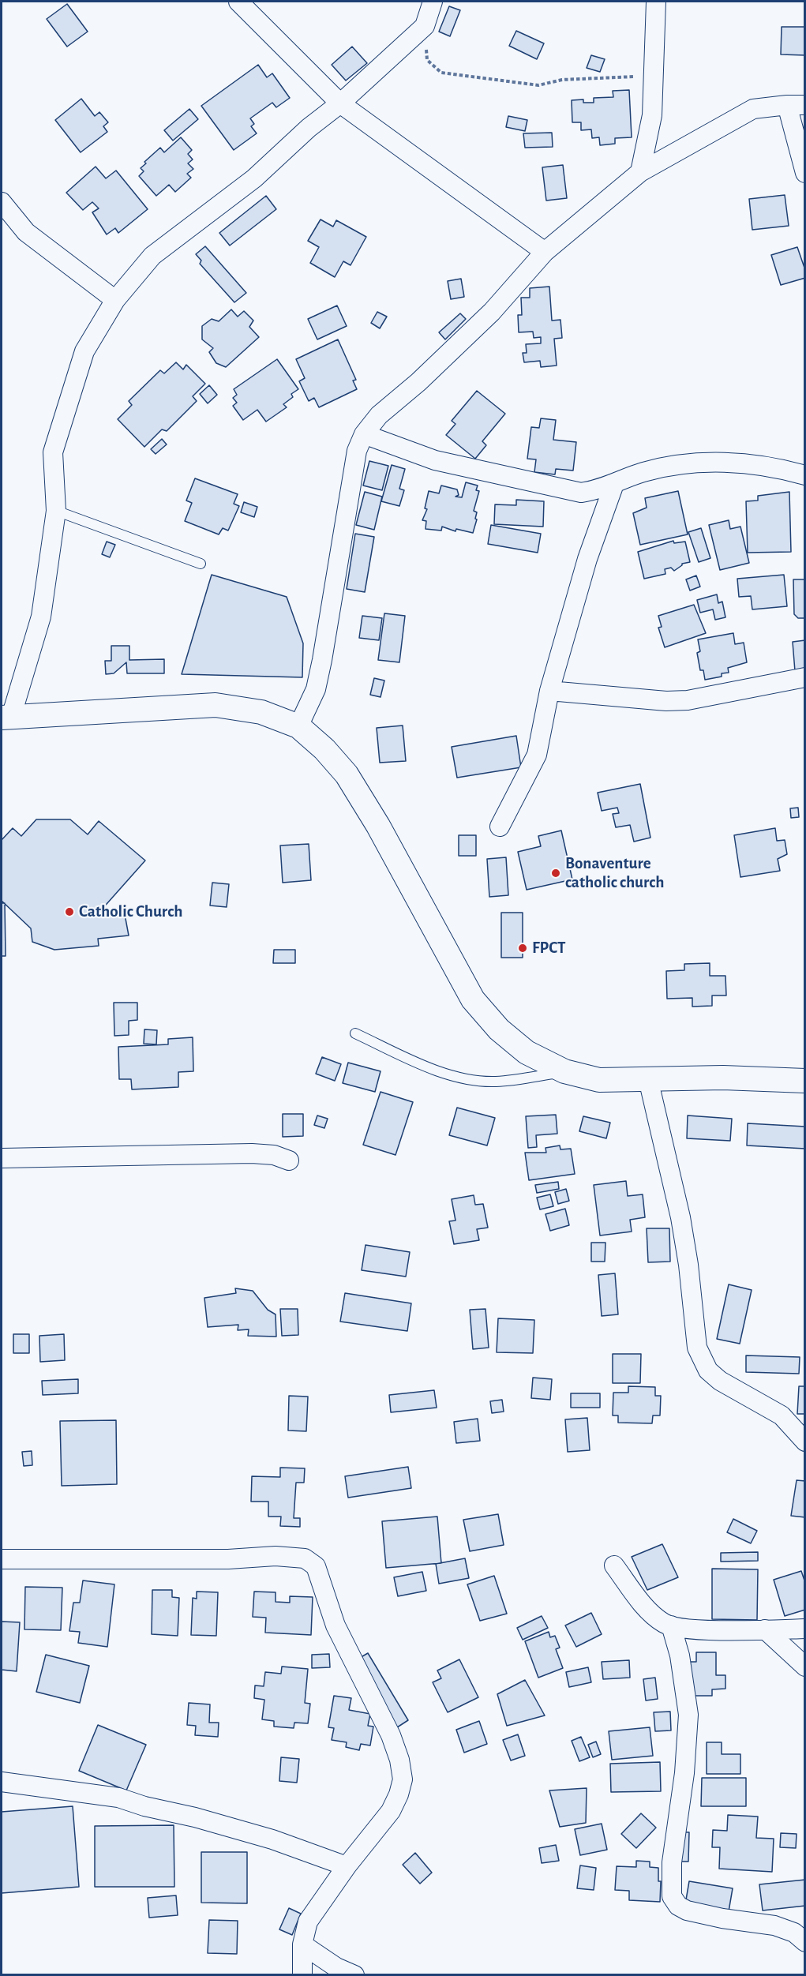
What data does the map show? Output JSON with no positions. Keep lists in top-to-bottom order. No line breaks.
{"places":["Bonaventure catholic church","Catholic Church","FPCT"]}
